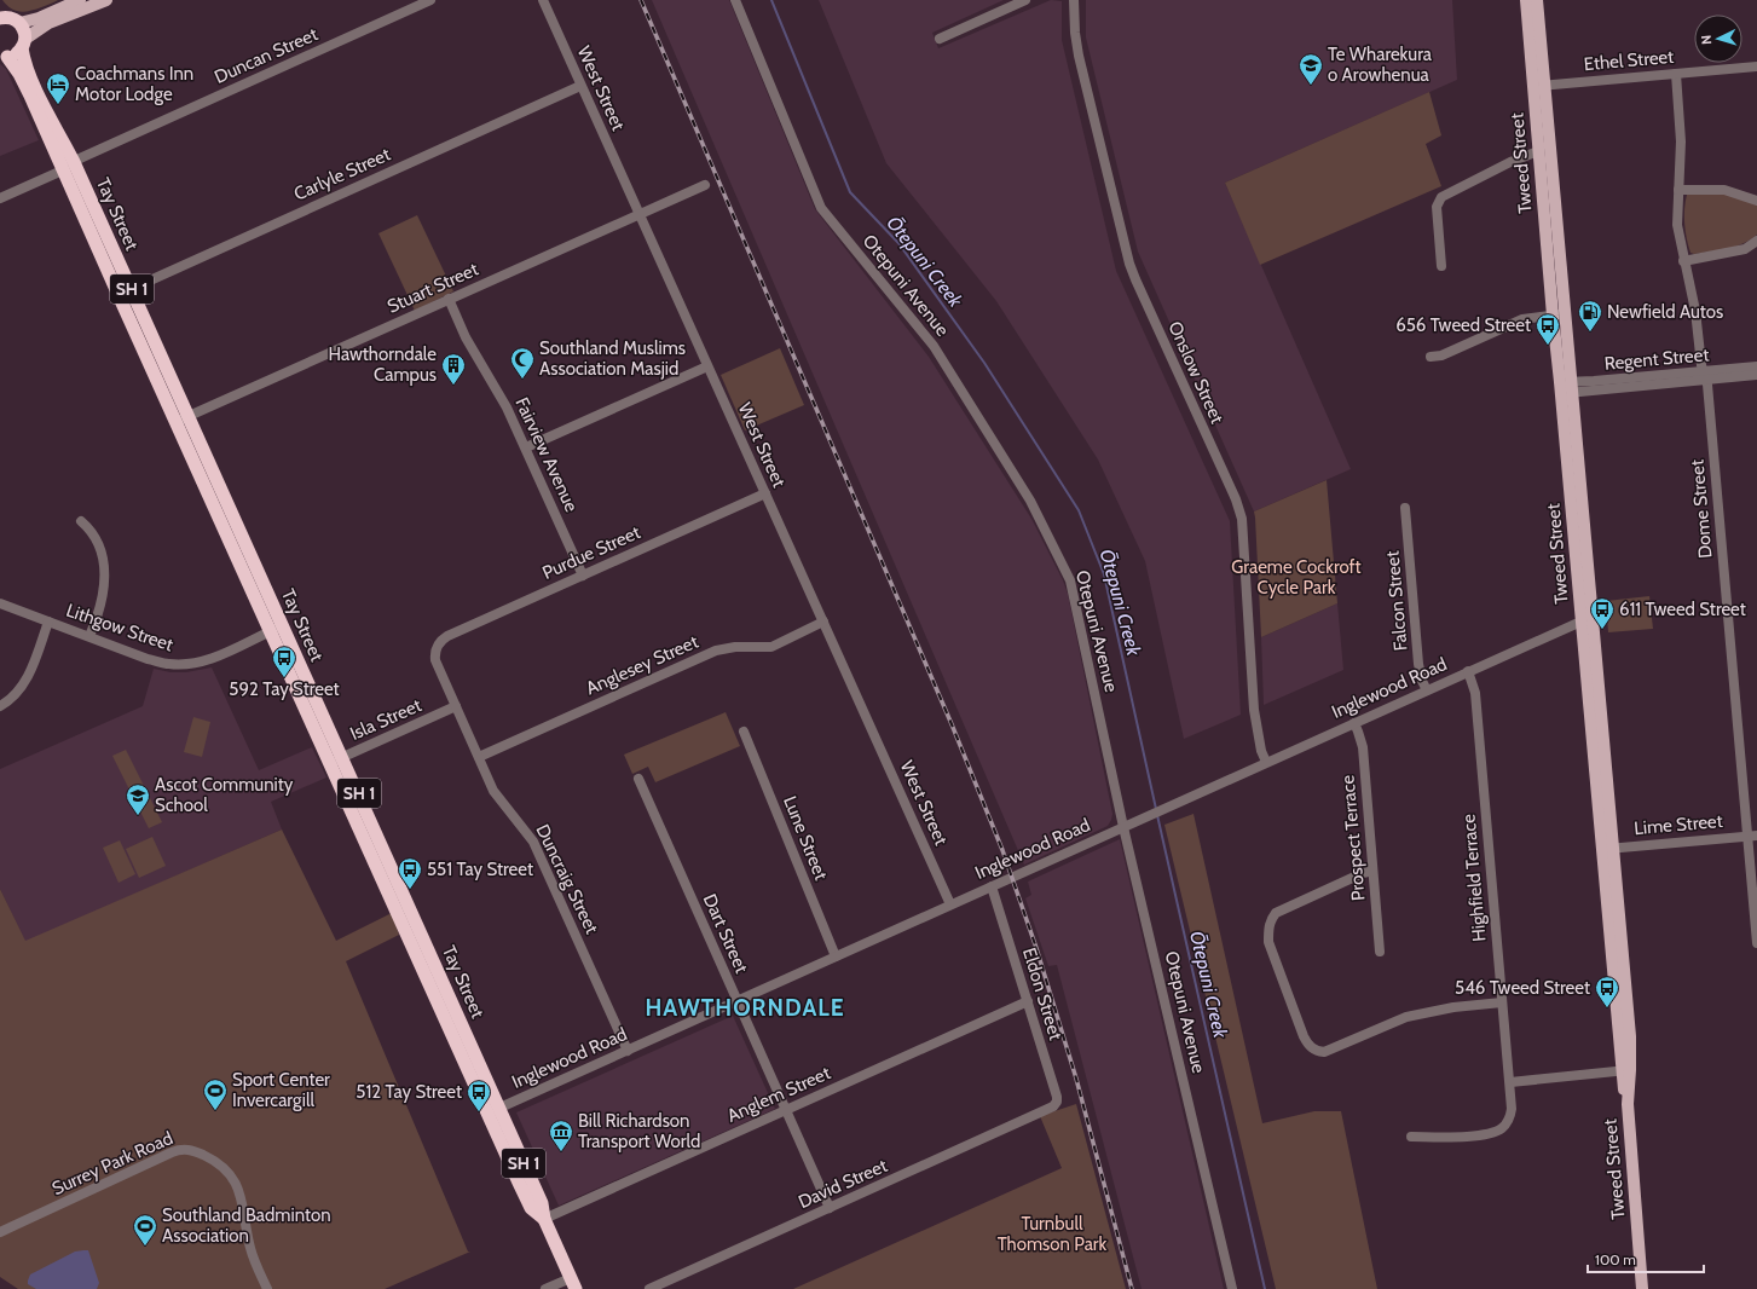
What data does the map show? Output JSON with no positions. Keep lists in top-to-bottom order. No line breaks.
{"streets":{"highway":["Tay Street","SH 1"],"main road":["Tweed Street"],"street":["Duncan Street","Ethel Street","West Street","Carlyle Street","Otepuni Avenue","Stuart Street","Regent Street","Onslow Street","Fairview Avenue","Dome Street","Purdue Street","Falcon Street","Lithgow Street","Anglesey Street","Inglewood Road","Isla Street","Lime Street","Lune Street","Prospect Terrace","Highfield Terrace","Duncraig Street","Dart Street","Eldon Street","Anglem Street","Surrey Park Road","David Street"]},"crossings":[["Duncan Street","Tay Street"],["Ethel Street","Tweed Street"],["Ethel Street","Dome Street"],["West Street","Carlyle Street"],["West Street","Stuart Street"],["West Street","Purdue Street"],["West Street","Anglesey Street"],["West Street","Inglewood Road"],["Tweed Street","Regent Street"],["Tweed Street","Inglewood Road"],["Tweed Street","Lime Street"],["Carlyle Street","Tay Street"],["Tay Street","Stuart Street"],["Tay Street","SH 1"],["Tay Street","Lithgow Street"],["Tay Street","Inglewood Road"],["Tay Street","Isla Street"],["Tay Street","Anglem Street"],["Otepuni Avenue","Inglewood Road"],["Stuart Street","Fairview Avenue"],["Regent Street","Dome Street"],["Onslow Street","Inglewood Road"],["Fairview Avenue","Purdue Street"],["Dome Street","Lime Street"],["Purdue Street","Duncraig Street"],["Falcon Street","Inglewood Road"],["Anglesey Street","Duncraig Street"],["Inglewood Road","Lune Street"],["Inglewood Road","Prospect Terrace"],["Inglewood Road","Highfield Terrace"],["Inglewood Road","Duncraig Street"],["Inglewood Road","Dart Street"],["Inglewood Road","Eldon Street"],["Isla Street","Duncraig Street"],["Dart Street","Anglem Street"],["Dart Street","David Street"],["Eldon Street","Anglem Street"],["Eldon Street","David Street"]],"districts":["HAWTHORNDALE"],"water":["Ōtepuni Creek"],"parks":["Graeme Cockroft Cycle Park","Turnbull Thomson Park"],"places":{"school or university":["Te Wharekura o Arowhenua","Ascot Community School"],"hotel":["Coachmans Inn Motor Lodge"],"fuel station":["Newfield Autos"],"bus stop":["656 Tweed Street","611 Tweed Street","592 Tay Street","551 Tay Street","546 Tweed Street","512 Tay Street"],"mosque":["Southland Muslims Association Masjid"],"building":["Hawthorndale Campus"],"sports":["Sport Center Invercargill","Southland Badminton Association"],"museum":["Bill Richardson Transport World"]},"scale_bar":"100 m","north":"left"}
